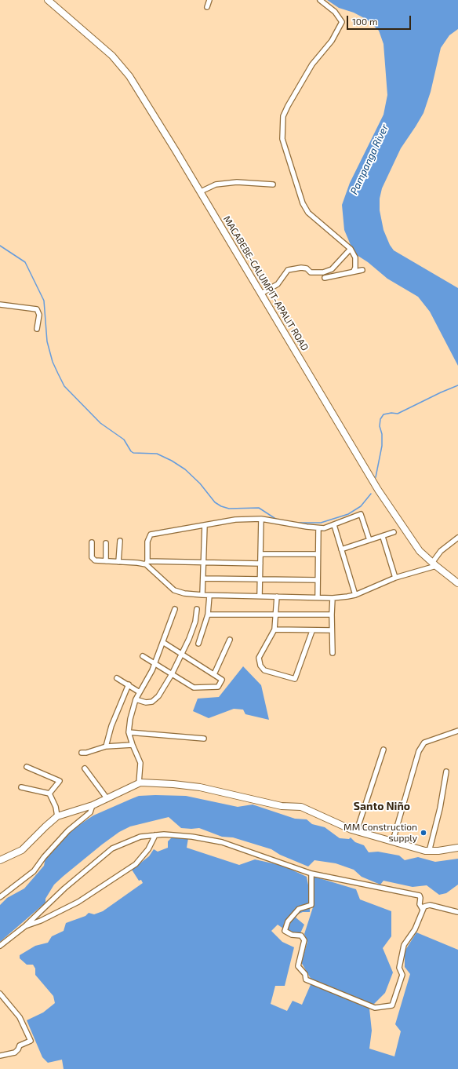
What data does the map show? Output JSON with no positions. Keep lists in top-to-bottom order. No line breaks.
{"streets":{"main road":["MACABEBE-CALUMPIT-APALIT ROAD"]},"districts":["Santo Niño"],"water":["Pampanga River"],"places":["MM Construction supply"],"scale_bar":"100 m"}
